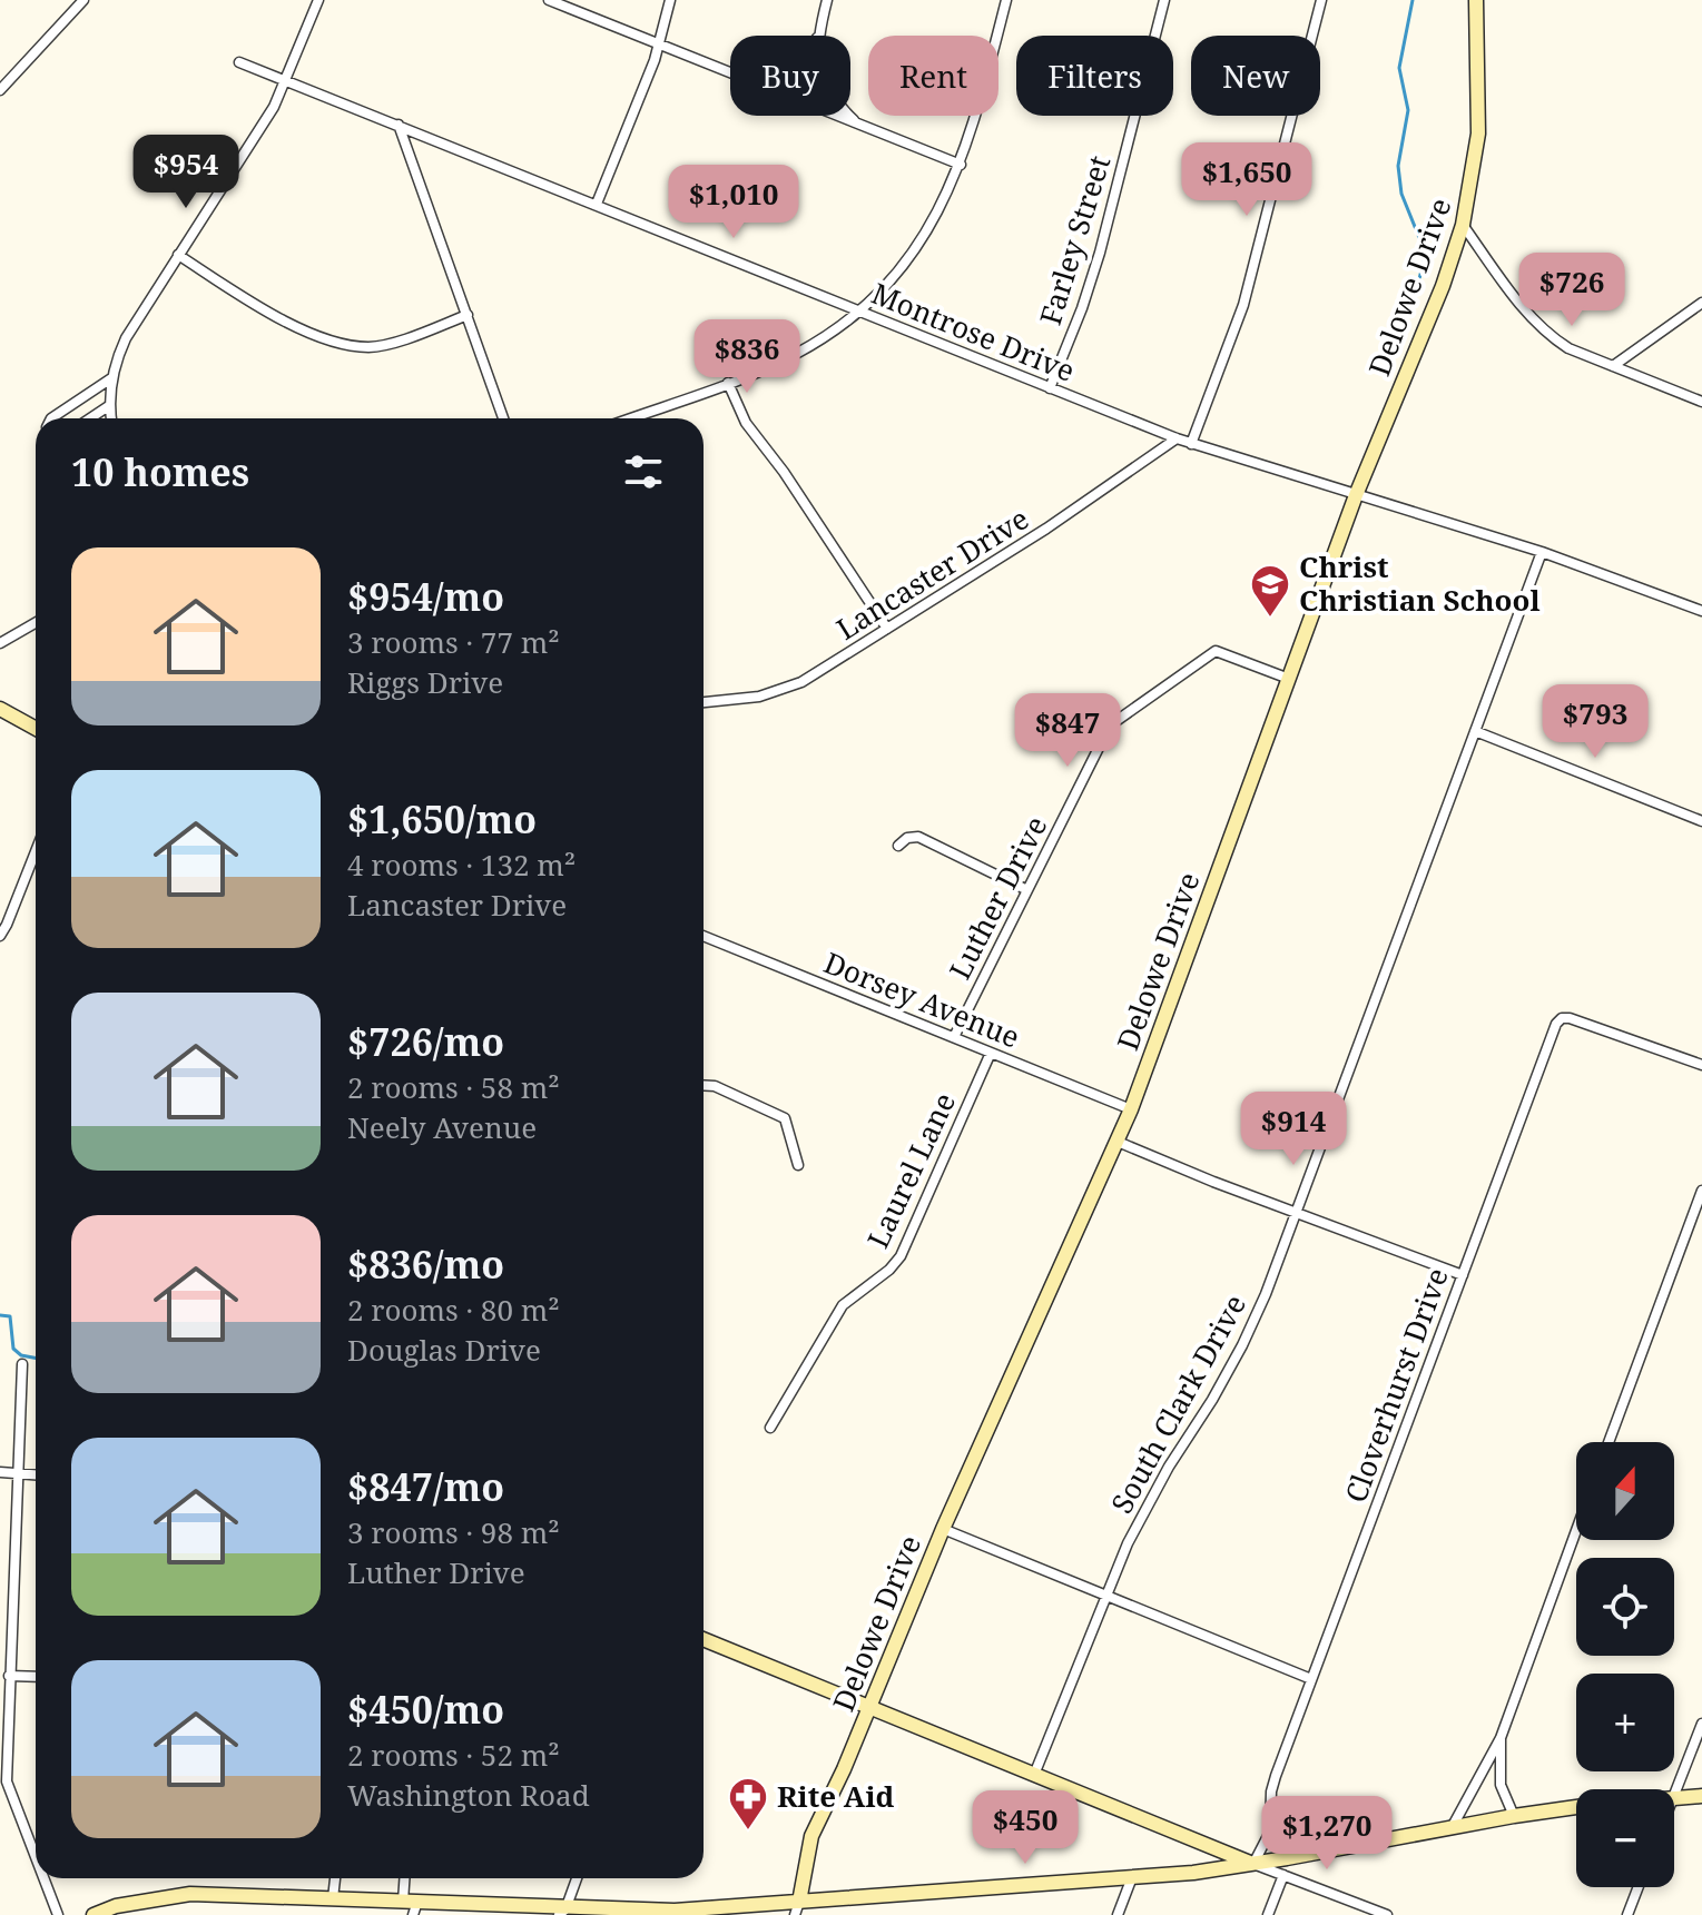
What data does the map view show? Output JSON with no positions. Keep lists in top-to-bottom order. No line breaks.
{"streets":{"street":["Farley Street","Delowe Drive","Montrose Drive","Lancaster Drive","Luther Drive","Dorsey Avenue","Laurel Lane","Cloverhurst Drive","South Clark Drive"]},"crossings":[["Farley Street","Montrose Drive"],["Delowe Drive","Montrose Drive"],["Delowe Drive","Luther Drive"],["Delowe Drive","Dorsey Avenue"],["Montrose Drive","Lancaster Drive"],["Montrose Drive","South Clark Drive"],["Luther Drive","Dorsey Avenue"],["Dorsey Avenue","Laurel Lane"]],"places":{"school or university":["Christ Christian School"],"pharmacy":["Rite Aid"]},"north":"top","page":{"chip":["Buy","Rent","Filters","New"],"price":["$954","$1,650","$1,010","$726","$836","$793","$847","$914","$450","$1,270"],"heading":"10 homes","list":[{"name":"$954/mo","note":"3 rooms · 77 m² · Riggs Drive"},{"name":"$1,650/mo","note":"4 rooms · 132 m² · Lancaster Drive"},{"name":"$726/mo","note":"2 rooms · 58 m² · Neely Avenue"},{"name":"$836/mo","note":"2 rooms · 80 m² · Douglas Drive"},{"name":"$847/mo","note":"3 rooms · 98 m² · Luther Drive"},{"name":"$450/mo","note":"2 rooms · 52 m² · Washington Road"}],"map_buttons":["+","−"]}}
